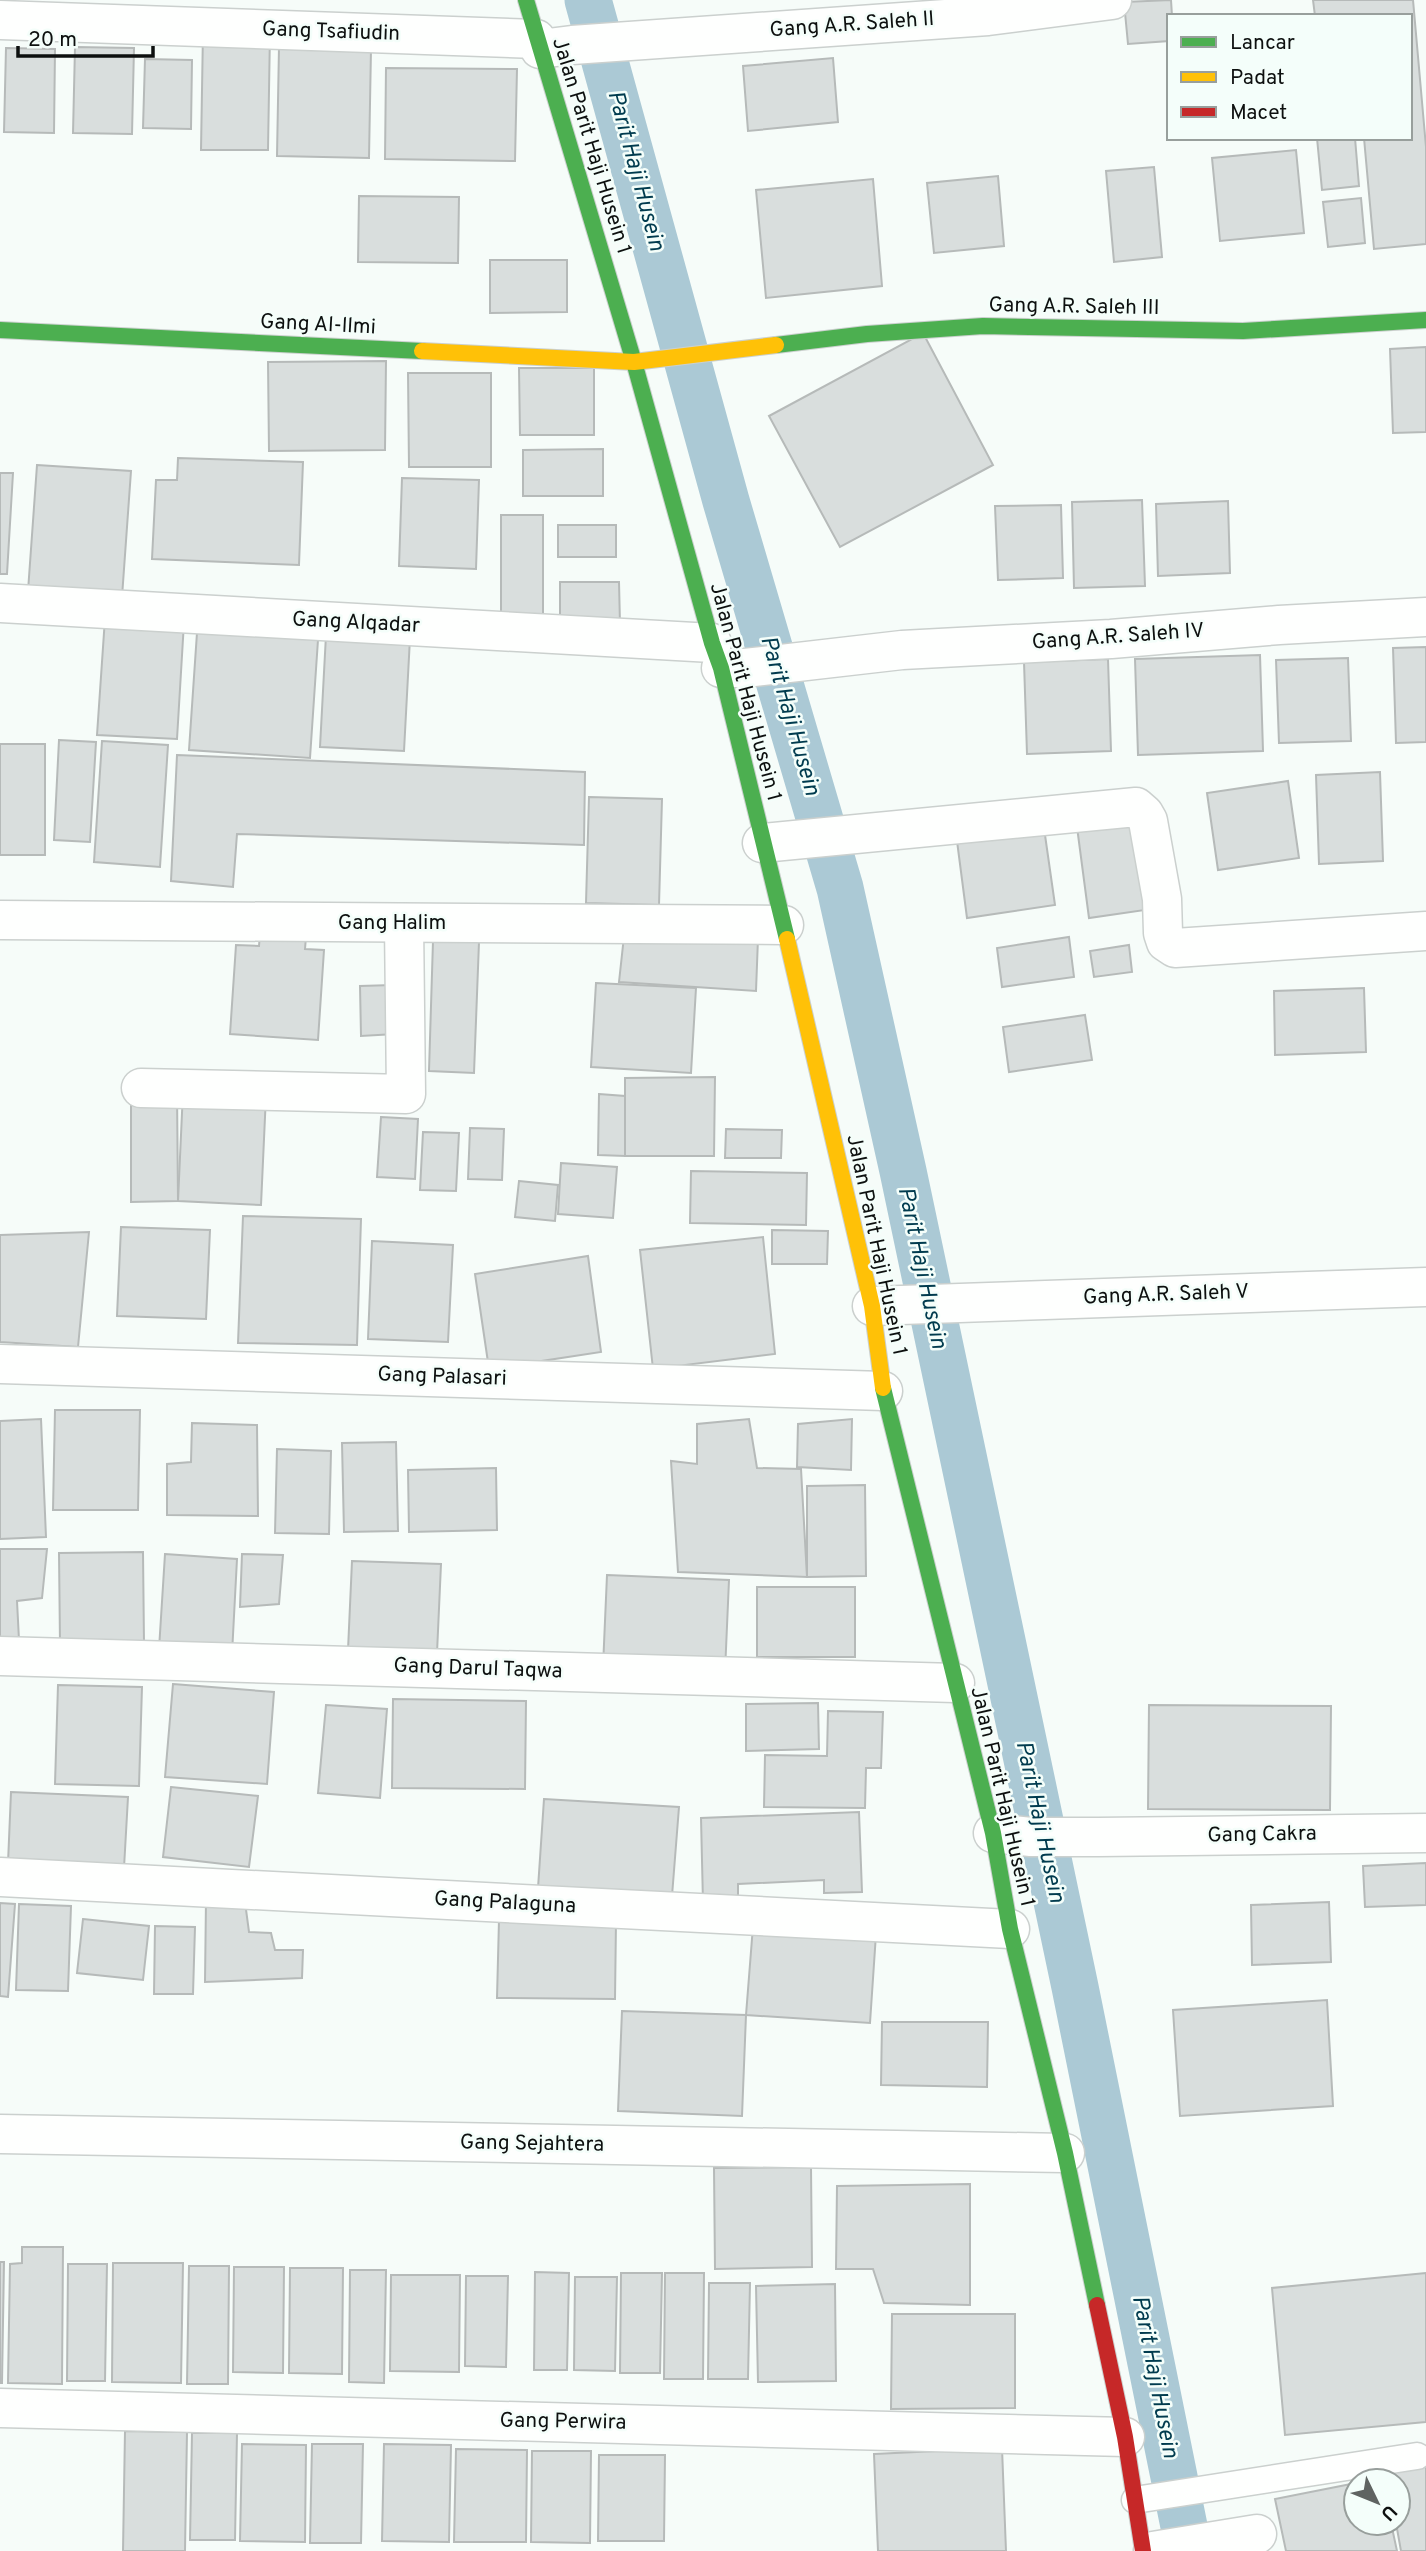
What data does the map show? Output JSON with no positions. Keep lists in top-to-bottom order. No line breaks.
{"streets":{"street":["Gang A.R. Saleh II","Gang Tsafiudin","Jalan Parit Haji Husein 1","Gang A.R. Saleh III","Gang Al-llmi","Gang Alqadar","Gang A.R. Saleh IV","Gang Halim","Gang A.R. Saleh V","Gang Palasari","Gang Darul Taqwa","Gang Cakra","Gang Palaguna","Gang Sejahtera","Gang Perwira"]},"crossings":[["Gang A.R. Saleh II","Gang Tsafiudin"],["Gang A.R. Saleh II","Jalan Parit Haji Husein 1"],["Gang Tsafiudin","Jalan Parit Haji Husein 1"],["Jalan Parit Haji Husein 1","Gang Al-llmi"],["Jalan Parit Haji Husein 1","Gang Alqadar"],["Jalan Parit Haji Husein 1","Gang Halim"],["Jalan Parit Haji Husein 1","Gang A.R. Saleh V"],["Jalan Parit Haji Husein 1","Gang Palasari"],["Jalan Parit Haji Husein 1","Gang Darul Taqwa"],["Jalan Parit Haji Husein 1","Gang Cakra"],["Jalan Parit Haji Husein 1","Gang Palaguna"],["Jalan Parit Haji Husein 1","Gang Sejahtera"],["Jalan Parit Haji Husein 1","Gang Perwira"],["Gang A.R. Saleh III","Gang Al-llmi"],["Gang Alqadar","Gang A.R. Saleh IV"]],"water":["Parit Haji Husein"],"legend":["Lancar","Padat","Macet"],"scale_bar":"20 m","north":"bottom right"}
